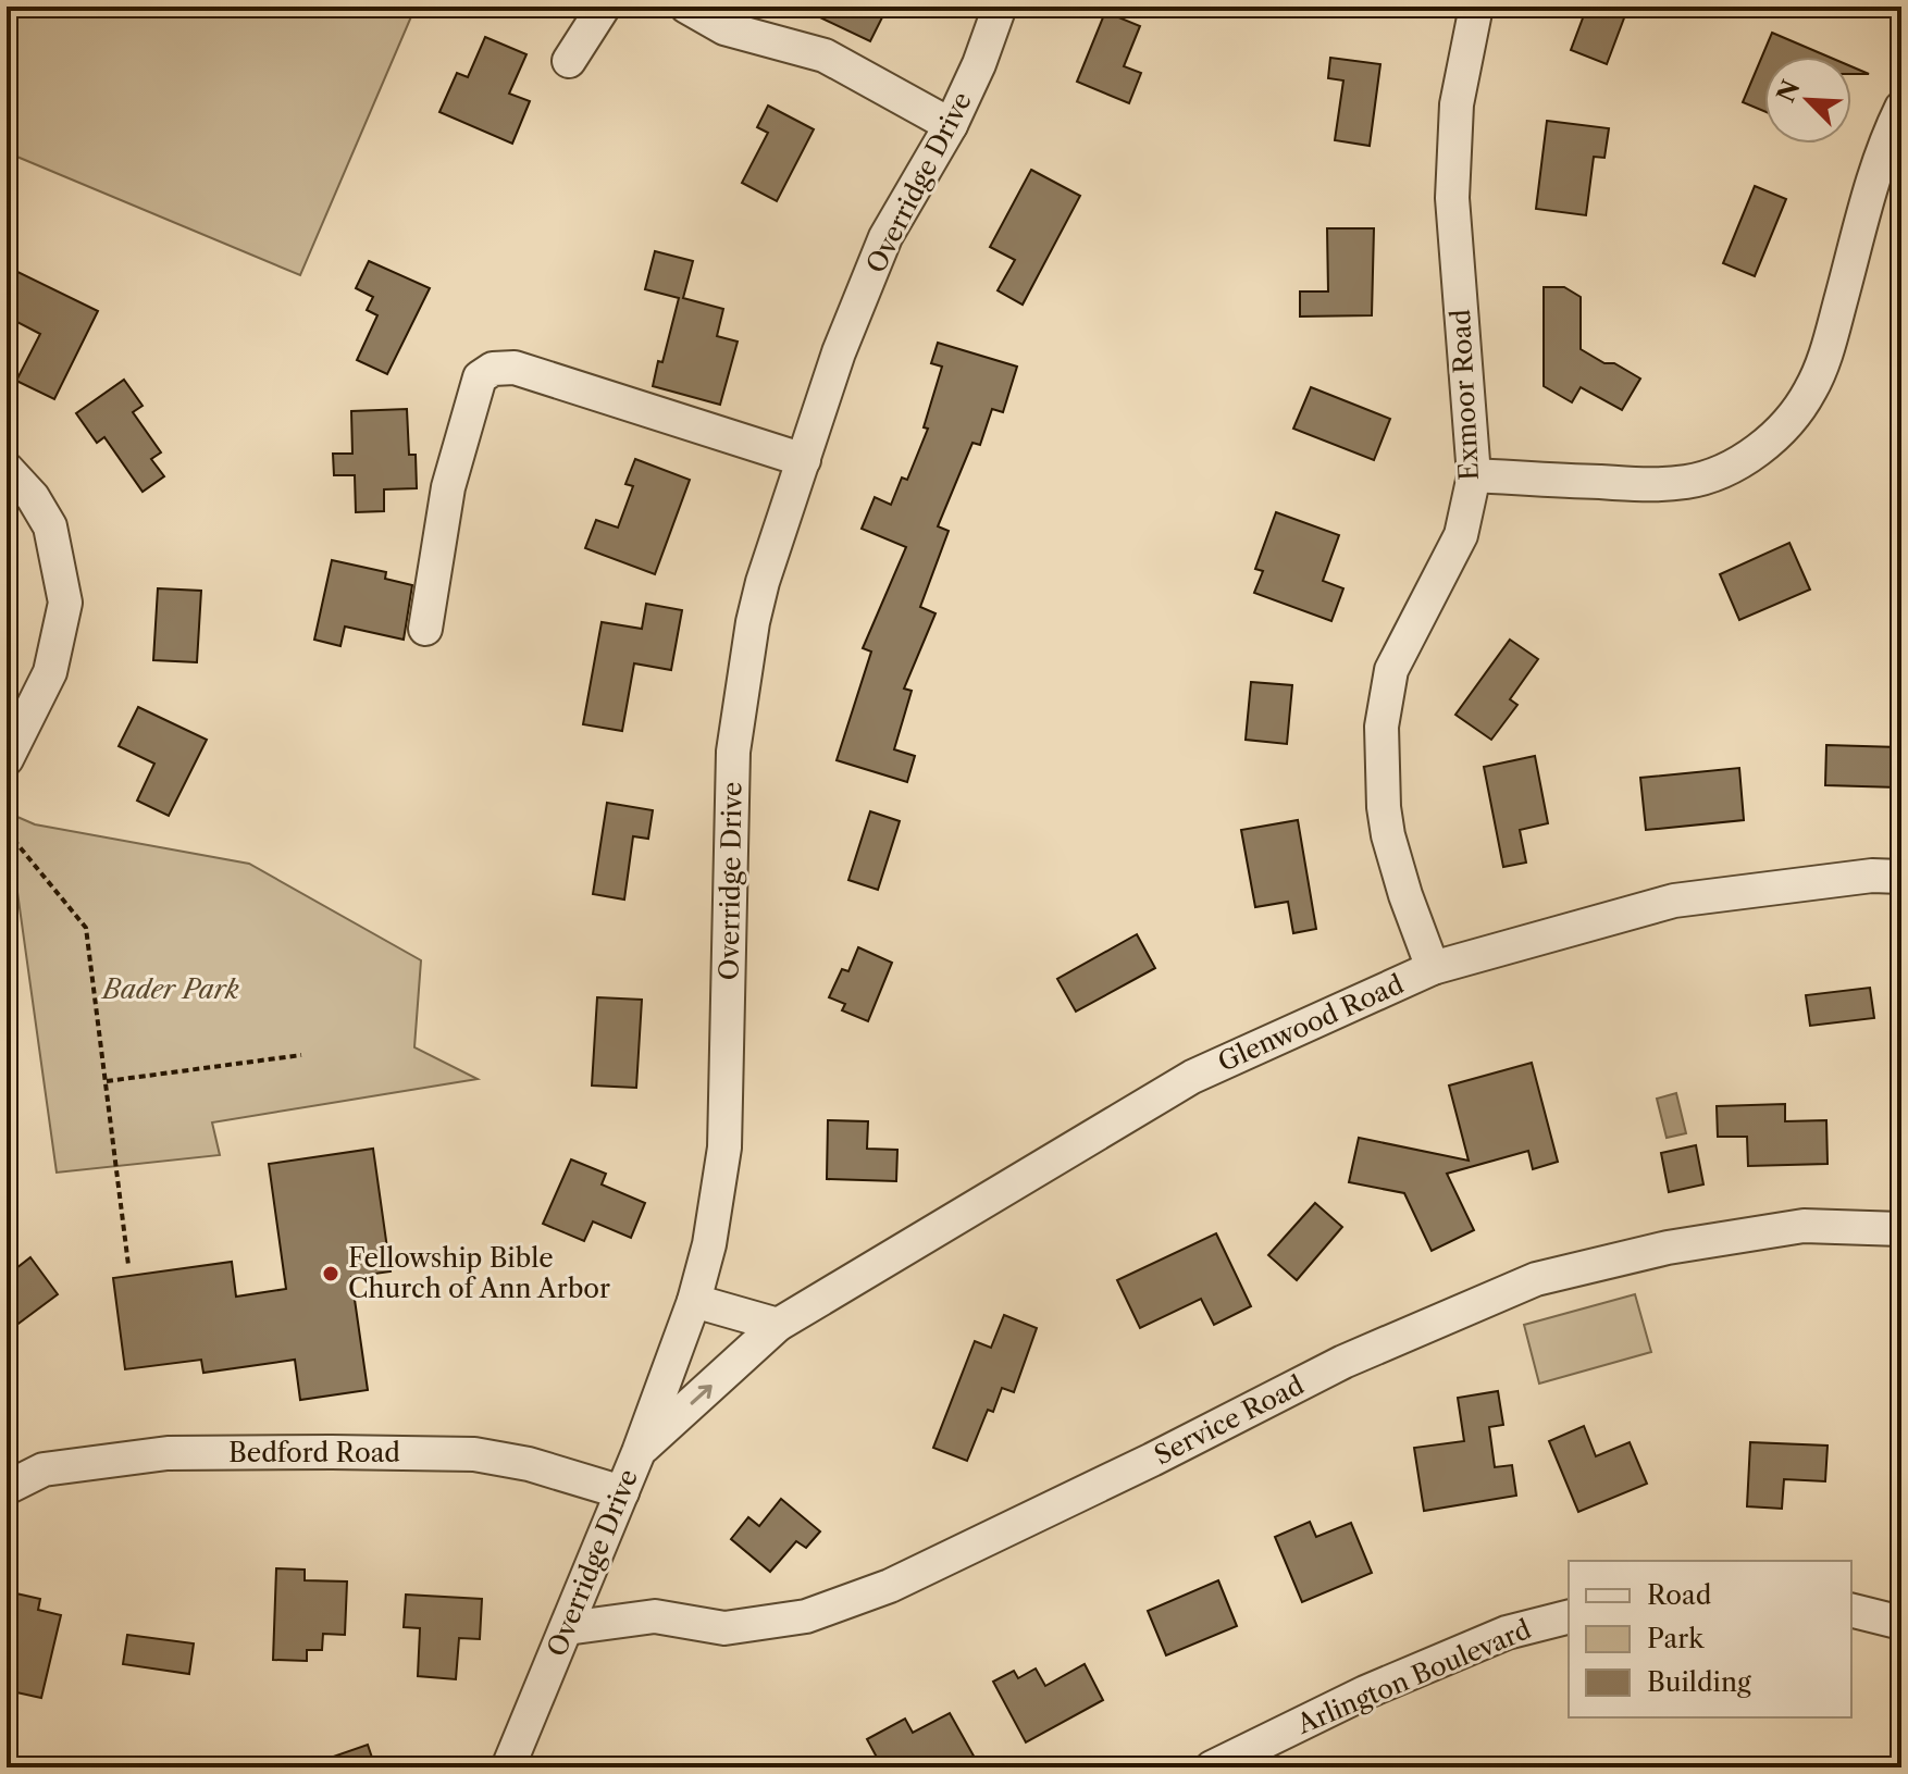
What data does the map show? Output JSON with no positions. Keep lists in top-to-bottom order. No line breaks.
{"streets":{"street":["Overridge Drive","Exmoor Road","Glenwood Road","Service Road","Bedford Road","Arlington Boulevard"]},"crossings":[["Overridge Drive","Glenwood Road"],["Overridge Drive","Service Road"],["Overridge Drive","Bedford Road"],["Exmoor Road","Glenwood Road"]],"parks":["Bader Park"],"places":["Fellowship Bible Church of Ann Arbor"],"legend":["Road","Park","Building"],"north":"top left"}
